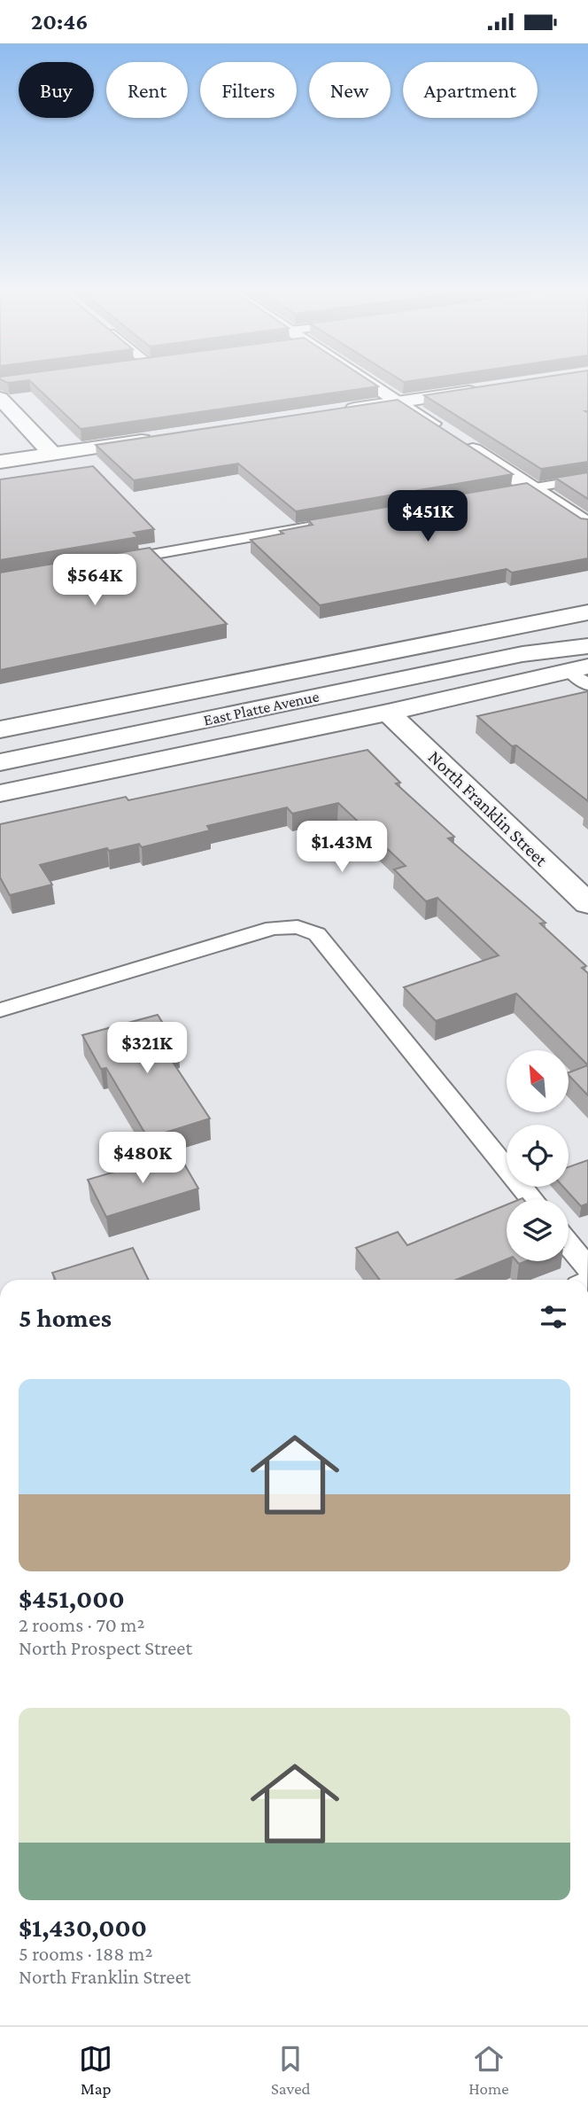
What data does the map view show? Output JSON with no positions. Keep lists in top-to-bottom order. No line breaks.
{"streets":{"street":["East Platte Avenue","North Franklin Street"]},"north":"top left","page":{"status":"20:46","chip":["Buy","Rent","Filters","New","Apartment"],"price":["$451K","$564K","$1.43M","$321K","$480K"],"heading":"5 homes","list":[{"name":"$451,000","note":"2 rooms · 70 m² · North Prospect Street"},{"name":"$1,430,000","note":"5 rooms · 188 m² · North Franklin Street"}],"tabs":["Map","Saved","Home"]}}
